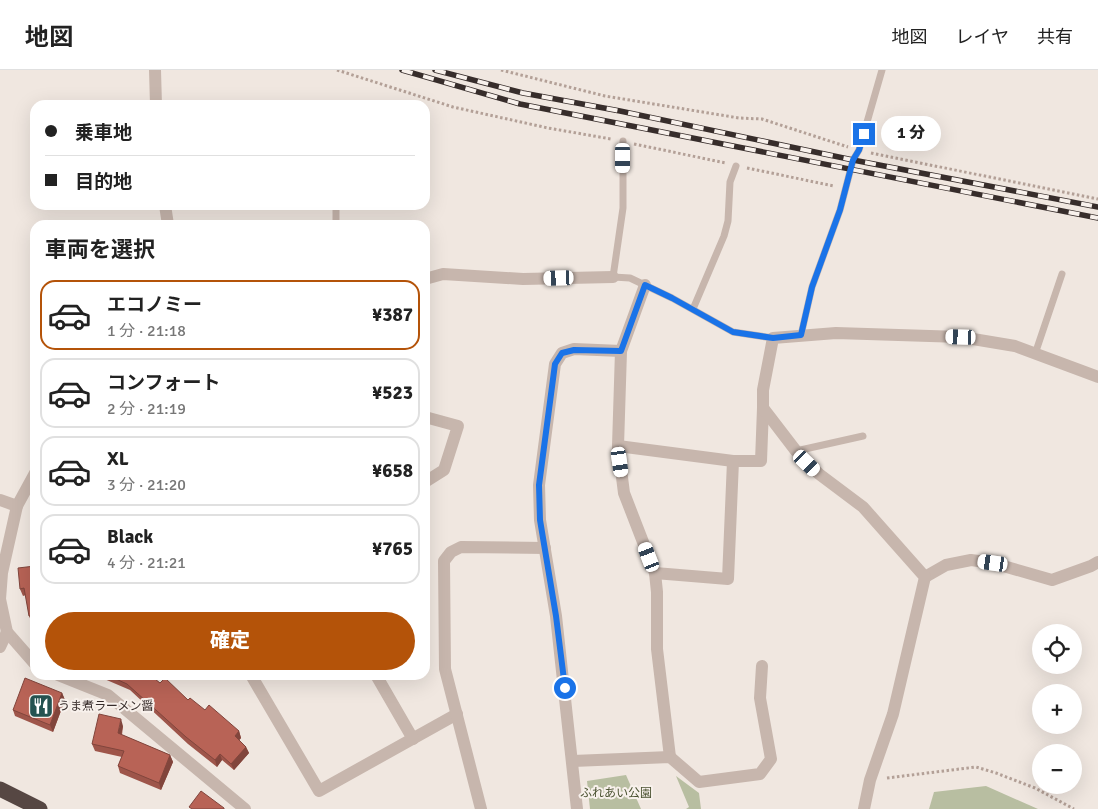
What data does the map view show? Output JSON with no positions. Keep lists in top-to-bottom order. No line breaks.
{"parks":["ふれあい公園"],"places":{"restaurant":["うま煮ラーメン醤"]},"page":{"header":"地図","nav":["地図","レイヤ","共有"],"banner":["乗車地","目的地"],"bubble":"1 分","heading":"車両を選択","list":[{"name":"エコノミー","note":"1 分 · 21:18","value":"¥387"},{"name":"コンフォート","note":"2 分 · 21:19","value":"¥523"},{"name":"XL","note":"3 分 · 21:20","value":"¥658"},{"name":"Black","note":"4 分 · 21:21","value":"¥765"}],"buttons":"確定","map_buttons":["+","−"]}}
